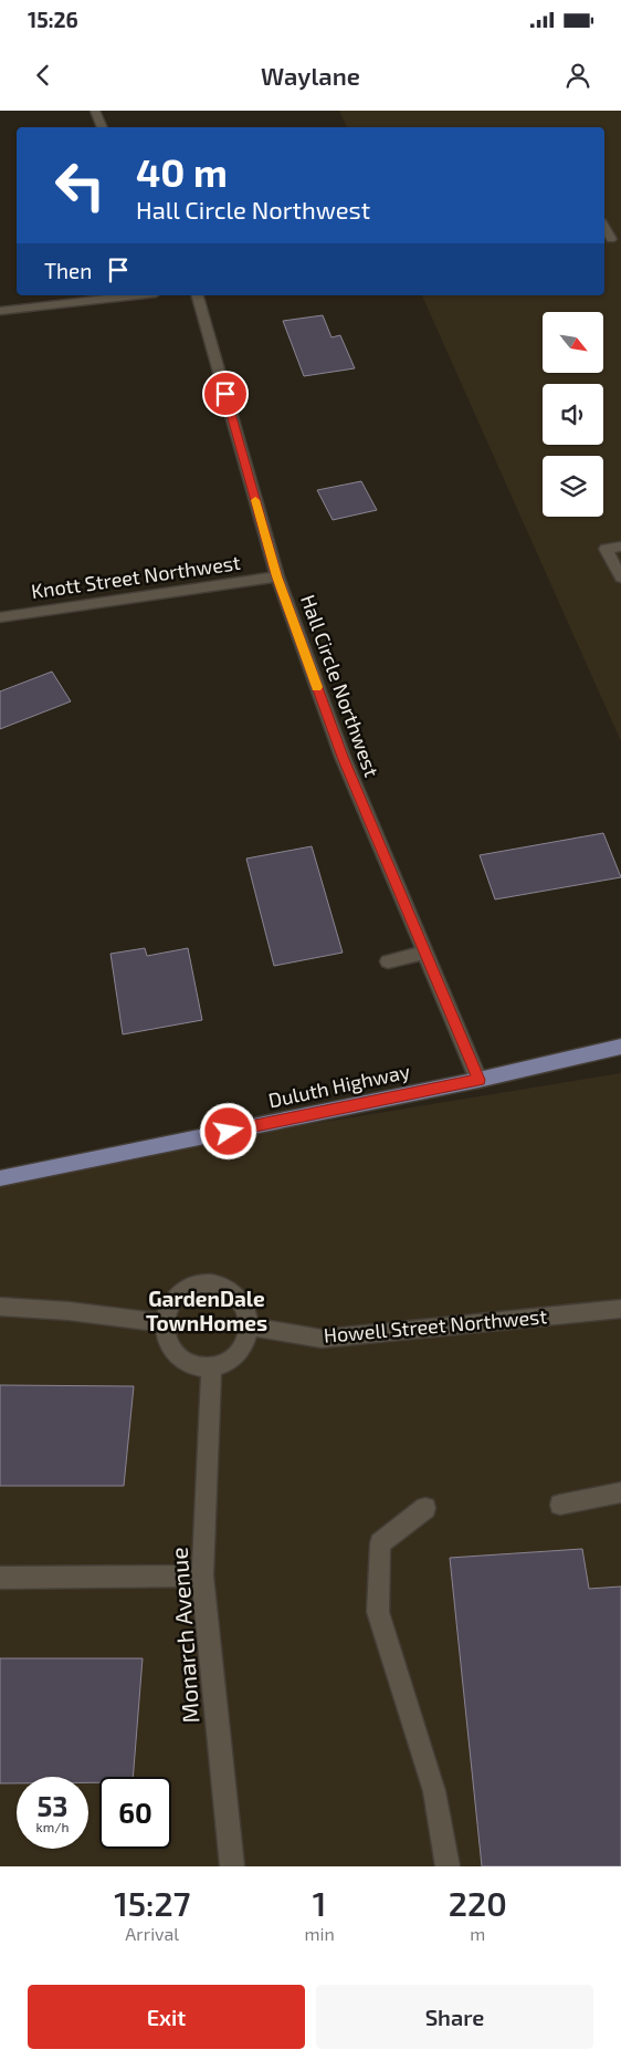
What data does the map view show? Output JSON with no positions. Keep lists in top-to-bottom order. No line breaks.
{"streets":{"main road":["Duluth Highway"],"street":["Knott Street Northwest","Hall Circle Northwest","Howell Street Northwest","Monarch Avenue"]},"crossings":[["Knott Street Northwest","Hall Circle Northwest"],["Hall Circle Northwest","Duluth Highway"],["Howell Street Northwest","Monarch Avenue"]],"districts":["GardenDale TownHomes"],"north":"bottom right","page":{"status":"15:26","header":"Waylane","turn":["40 m","Hall Circle Northwest"],"then":"Then","speed":"53 km/h","limit":"60","eta":["15:27","Arrival","1","min","220","m"],"buttons":["Exit","Share"]}}
